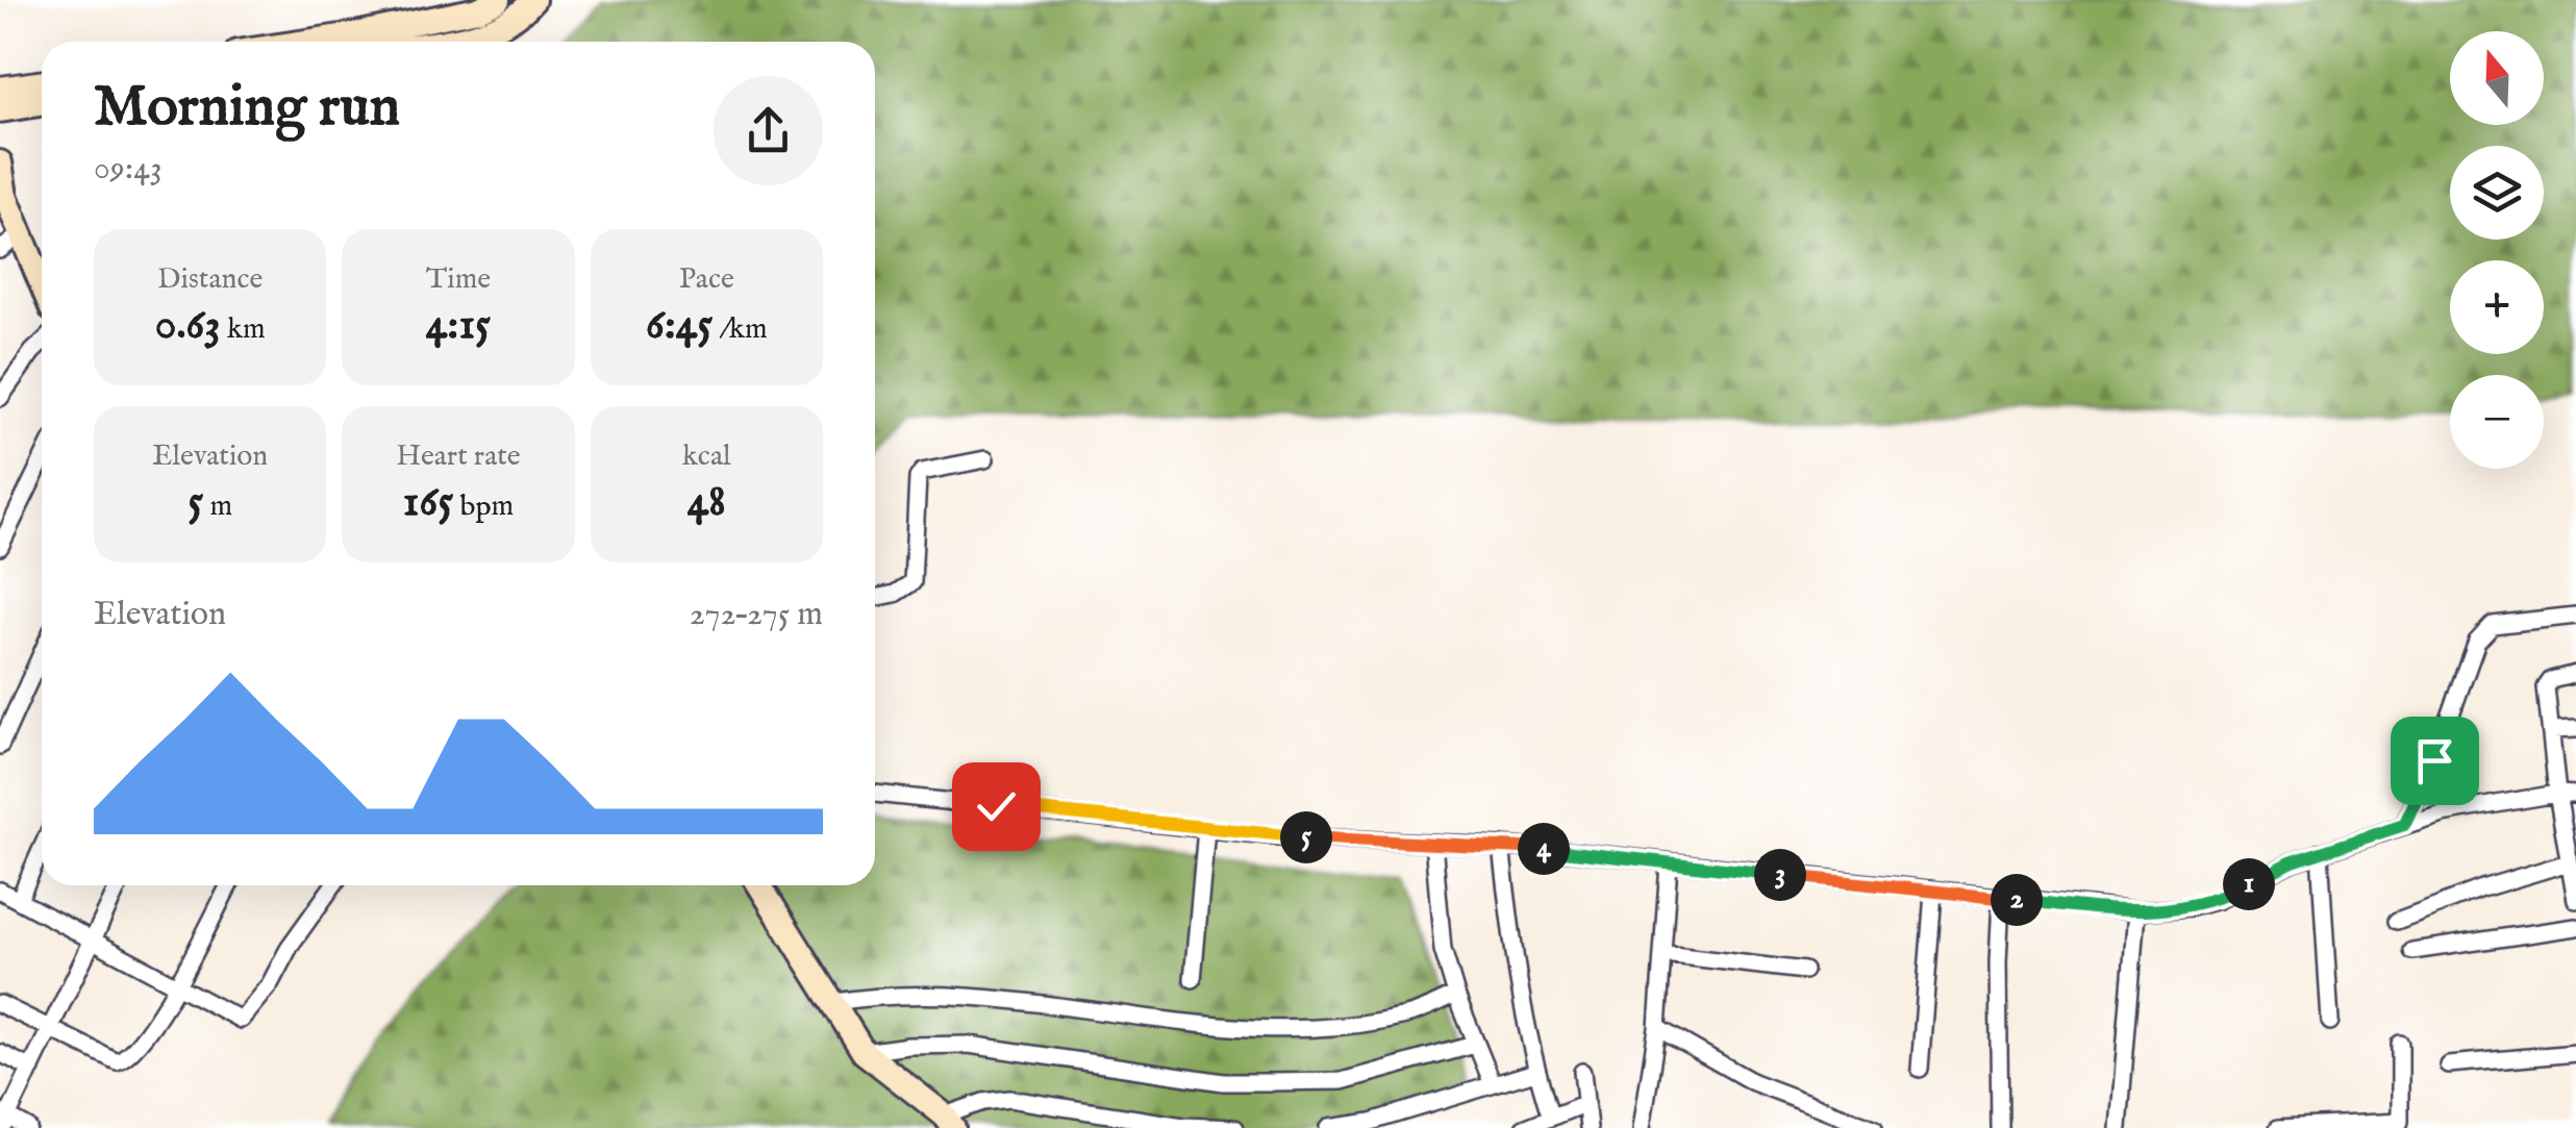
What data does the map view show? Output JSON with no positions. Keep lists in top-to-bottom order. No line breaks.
{"north":"top","page":{"map_buttons":["+","−"],"heading":["Morning run","09:43"],"stats":[["Distance","0.63 km"],["Time","4:15"],["Pace","6:45 /km"],["Elevation","5 m"],["Heart rate","165 bpm"],["kcal","48"]],"chart":["Elevation","272–275 m"],"pins":["5","4","3","1","2"]}}
